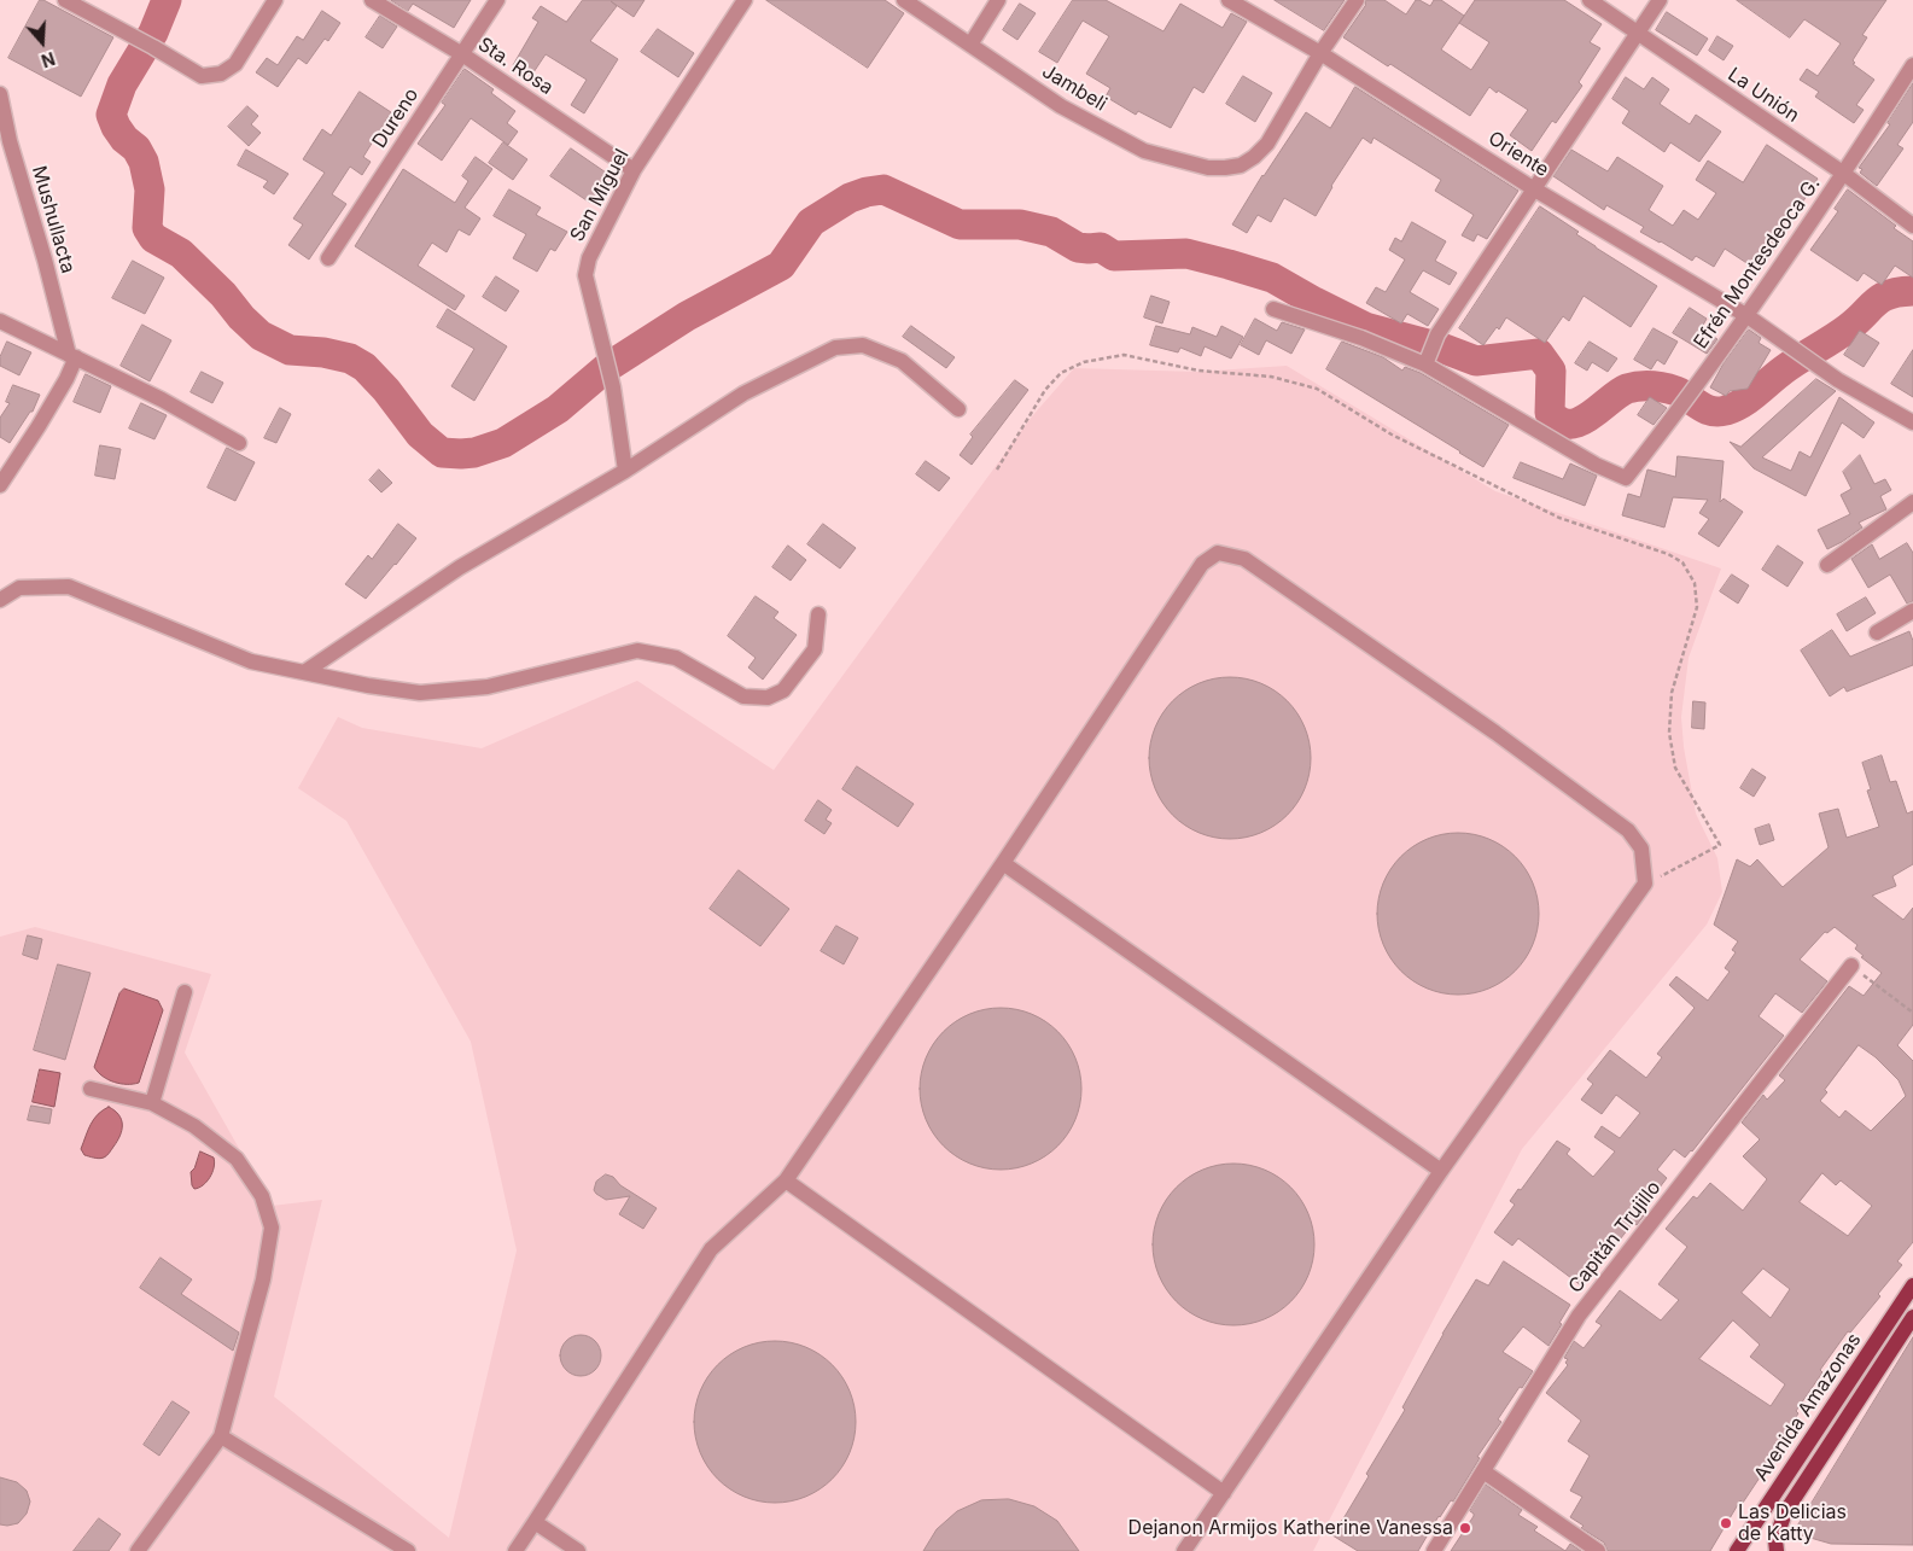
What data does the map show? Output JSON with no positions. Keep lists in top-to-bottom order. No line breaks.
{"streets":{"main road":["Avenida Amazonas"],"street":["Sta. Rosa","Jambeli","La Unión","Dureno","Oriente","San Miguel","Mushullacta","Efrén Montesdeoca G.","Capitán Trujillo"]},"crossings":[["Sta. Rosa","Dureno"],["Sta. Rosa","San Miguel"],["Jambeli","Oriente"],["La Unión","Efrén Montesdeoca G."],["Oriente","Efrén Montesdeoca G."]],"places":["Las Delicias de Katty","Dejanon Armijos Katherine Vanessa"],"north":"bottom"}
